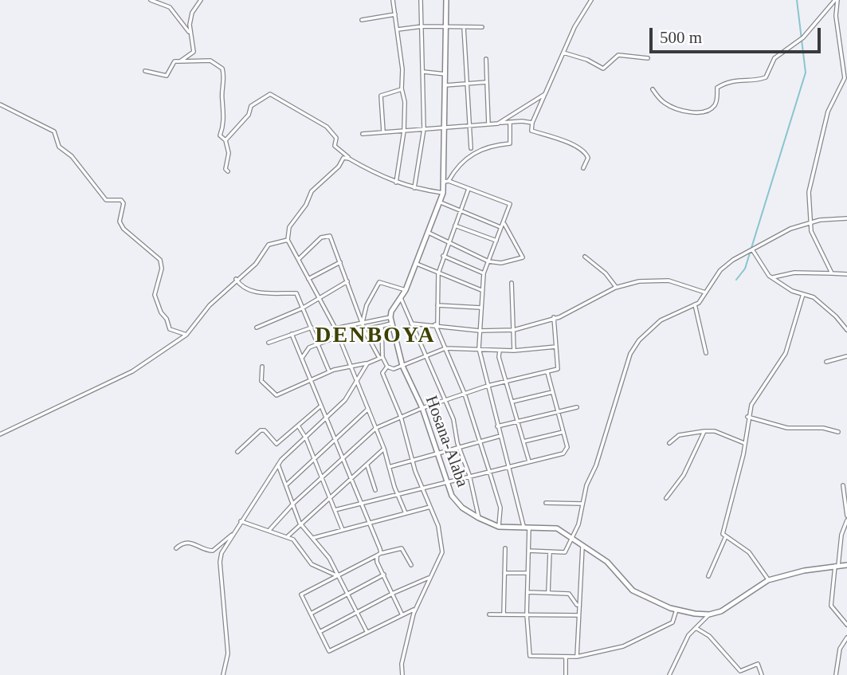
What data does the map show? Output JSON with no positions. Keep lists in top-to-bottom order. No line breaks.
{"streets":{"main road":["Hosana-Alaba"]},"districts":["DENBOYA"],"scale_bar":"500 m"}
